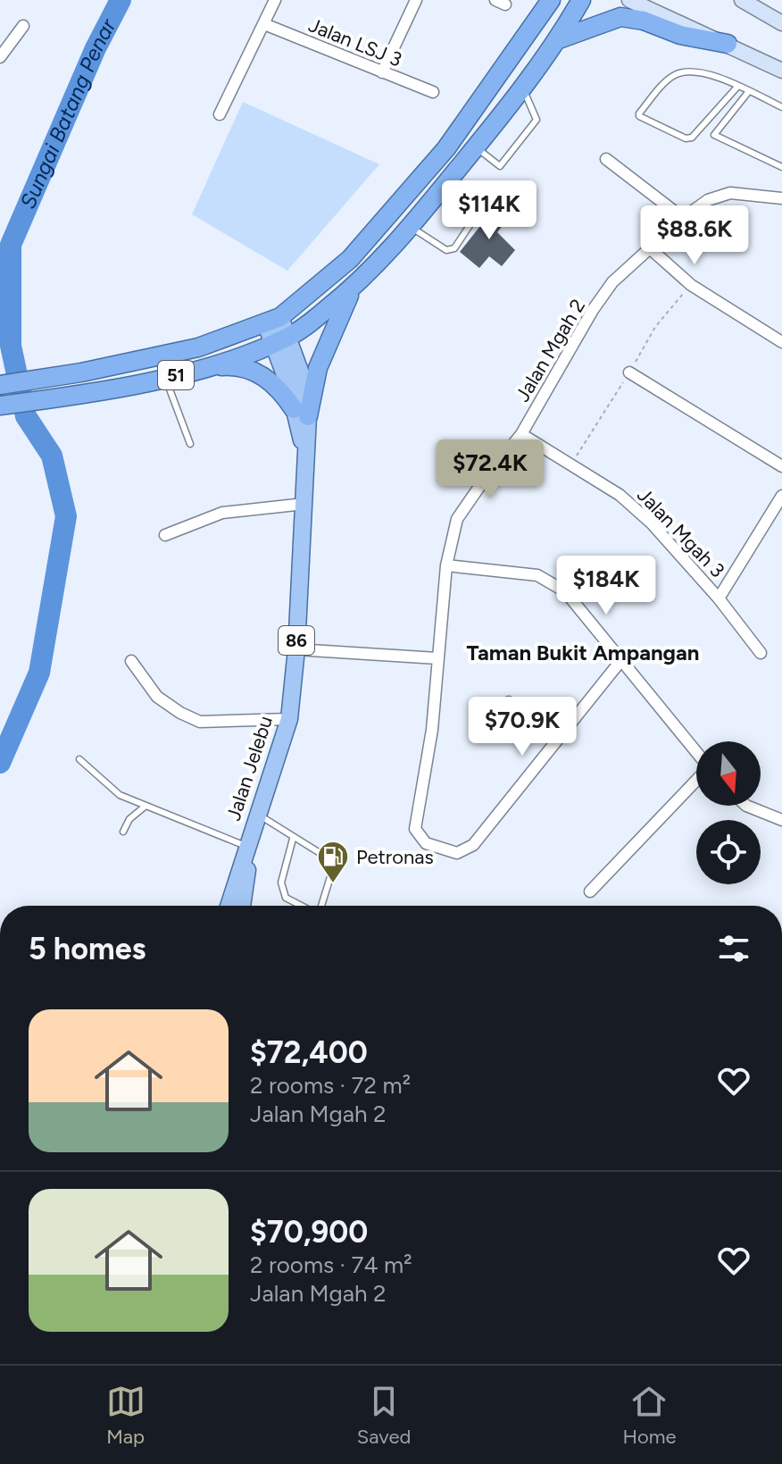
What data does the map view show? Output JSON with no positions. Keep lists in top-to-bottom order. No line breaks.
{"streets":{"highway":["51"],"main road":["86","Jalan Jelebu"],"street":["Jalan LSJ 3","Jalan Mgah 2","Jalan Mgah 3"]},"crossings":[["Jalan Mgah 2","Jalan Mgah 3"],["51","Jalan Jelebu"]],"districts":["Taman Bukit Ampangan"],"water":["Sungai Batang Penar"],"places":{"fuel station":["Petronas"]},"north":"bottom","page":{"price":["$114K","$88.6K","$72.4K","$184K","$70.9K"],"heading":"5 homes","list":[{"name":"$72,400","note":"2 rooms · 72 m² · Jalan Mgah 2"},{"name":"$70,900","note":"2 rooms · 74 m² · Jalan Mgah 2"}],"tabs":["Map","Saved","Home"]}}
